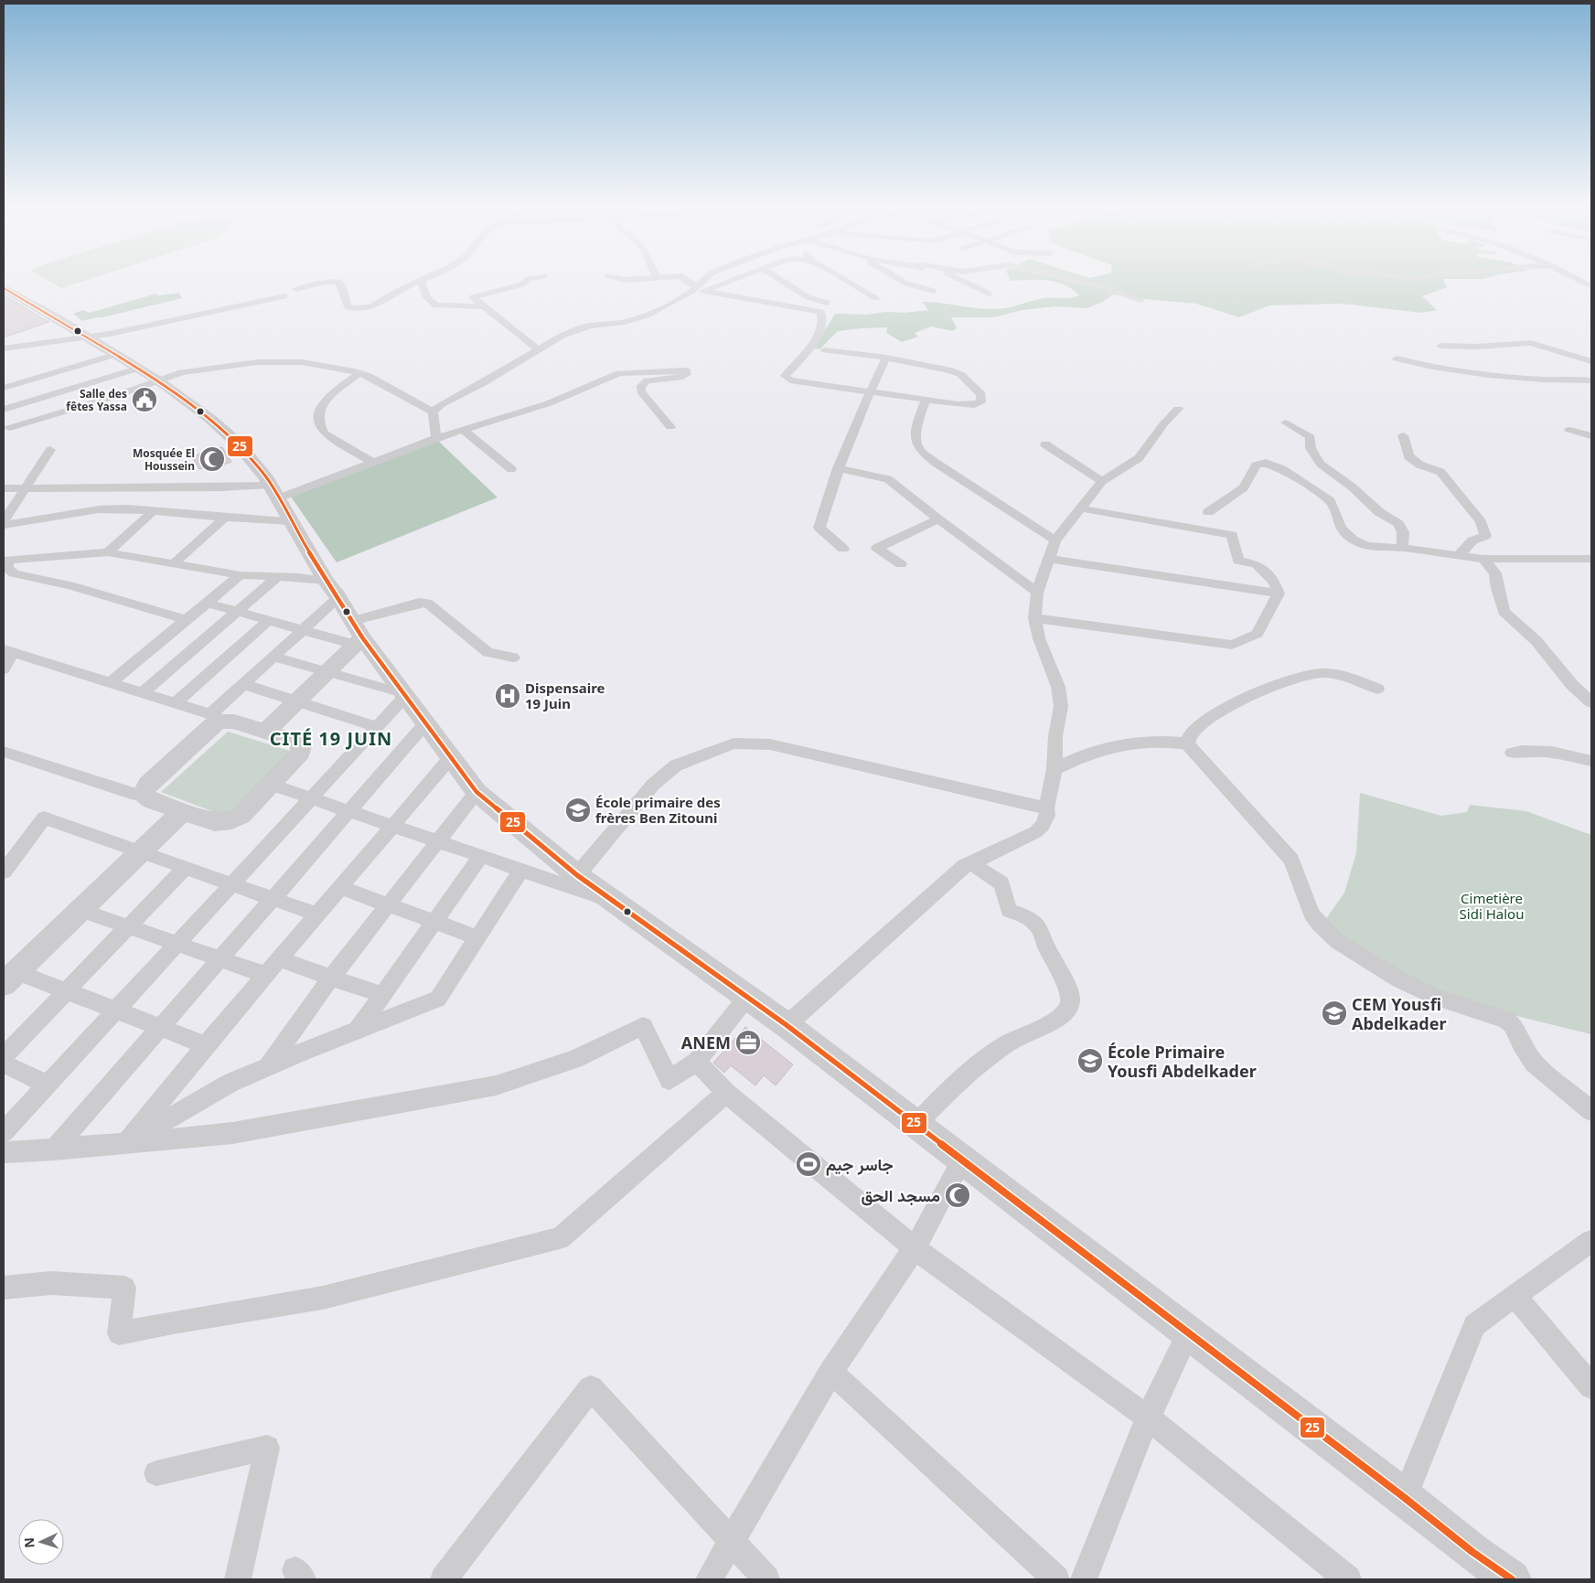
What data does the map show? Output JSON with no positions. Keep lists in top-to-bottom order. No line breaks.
{"districts":["CITÉ 19 JUIN"],"parks":["Cimetière Sidi Halou"],"places":{"public building":["Salle des fêtes Yassa"],"mosque":["Mosquée El Houssein","مسجد الحق"],"hospital":["Dispensaire 19 Juin"],"school or university":["École primaire des frères Ben Zitouni","CEM Yousfi Abdelkader","École Primaire Yousfi Abdelkader"],"office":["ANEM"],"sports":["جاسر جيم"]},"lines":["transit line 25"],"north":"left"}
